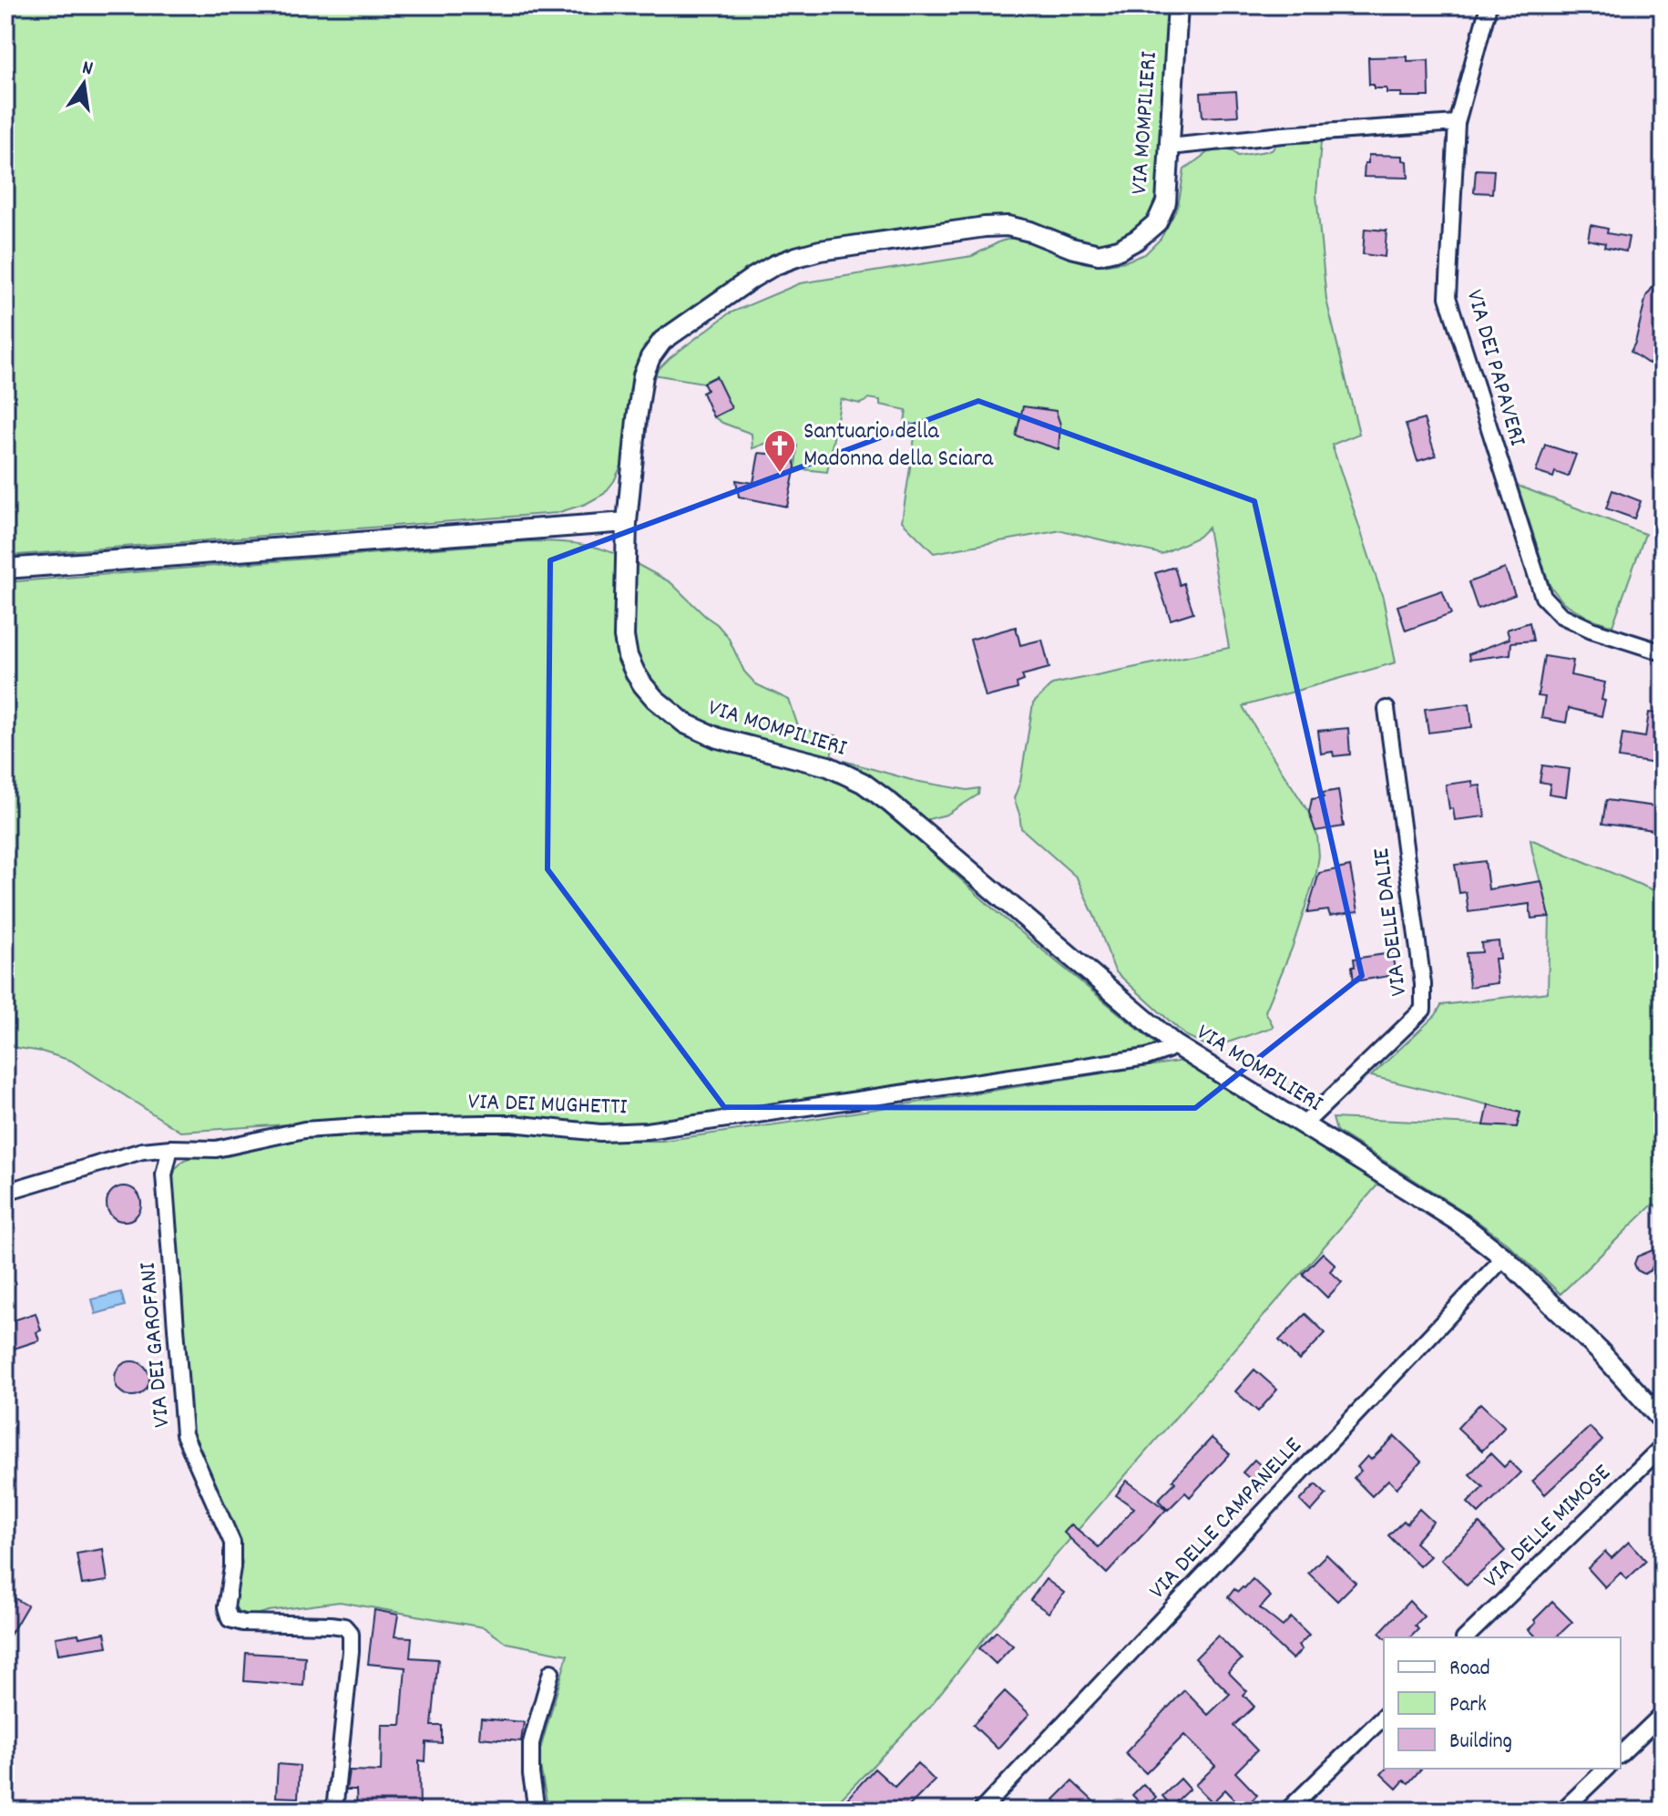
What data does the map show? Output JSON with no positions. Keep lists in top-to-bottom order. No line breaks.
{"streets":{"street":["VIA MOMPILIERI","VIA DEI PAPAVERI","VIA DELLE DALIE","VIA DEI MUGHETTI","VIA DEI GAROFANI","VIA DELLE CAMPANELLE","VIA DELLE MIMOSE"]},"crossings":[["VIA MOMPILIERI","VIA DELLE DALIE"],["VIA MOMPILIERI","VIA DEI MUGHETTI"],["VIA MOMPILIERI","VIA DELLE CAMPANELLE"],["VIA DEI MUGHETTI","VIA DEI GAROFANI"]],"places":{"church":["Santuario della Madonna della Sciara"]},"legend":["Road","Park","Building"],"north":"top"}
